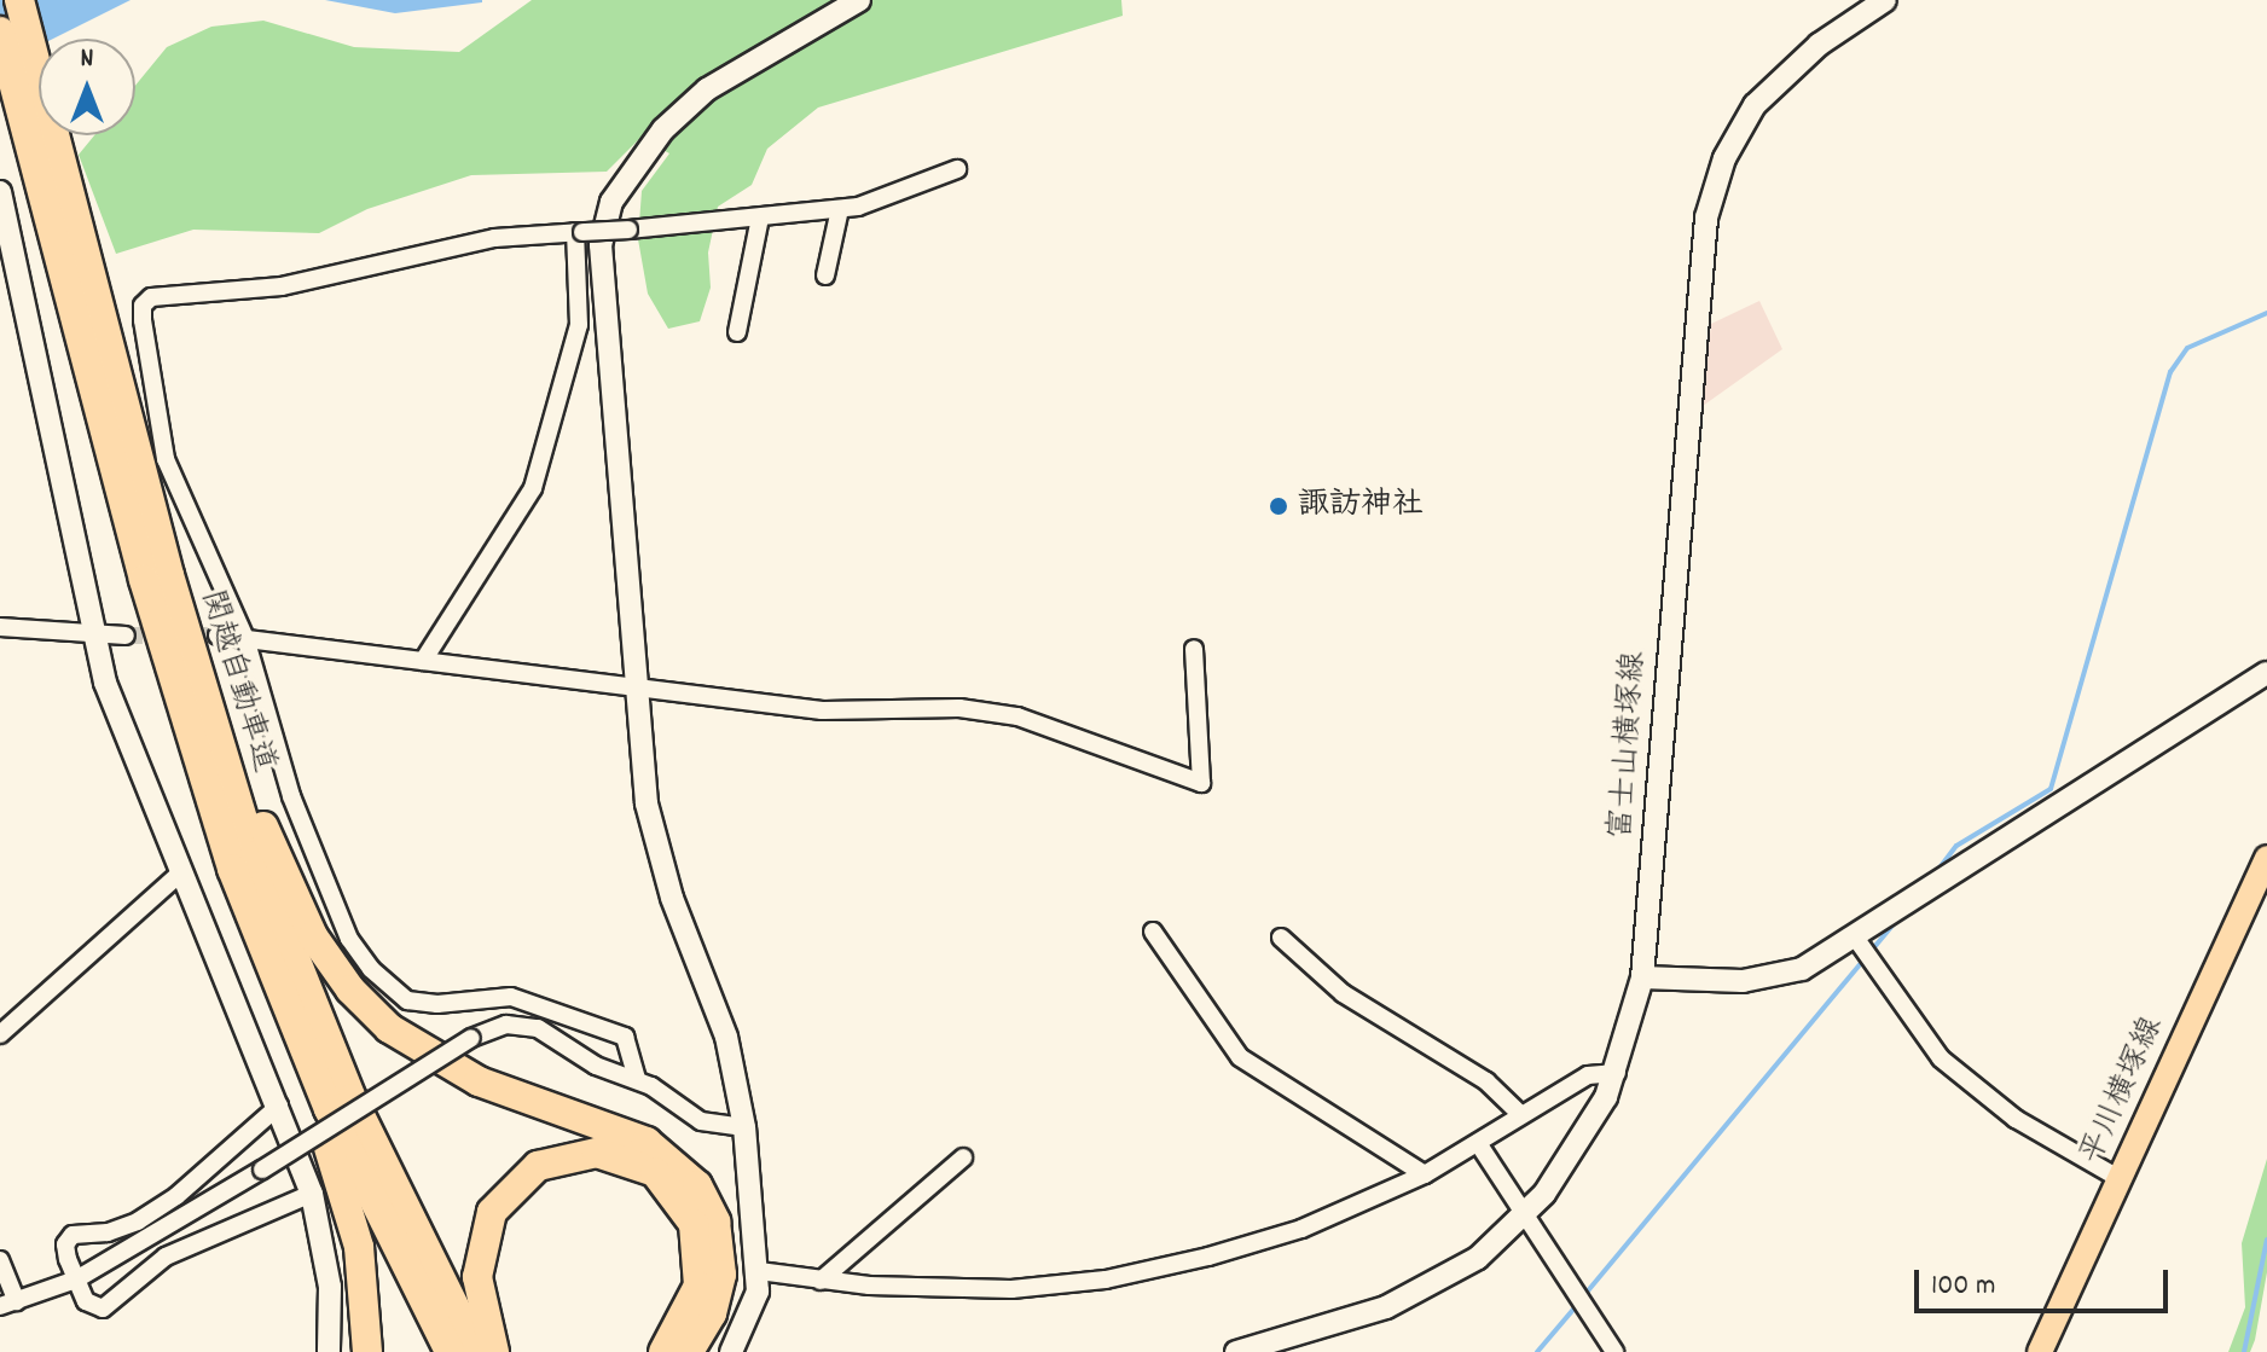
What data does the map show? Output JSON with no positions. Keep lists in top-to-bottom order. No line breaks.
{"streets":{"highway":["関越自動車道"],"main road":["平川横塚線"],"street":["富士山横塚線"]},"places":["諏訪神社"],"scale_bar":"100 m","north":"top"}
